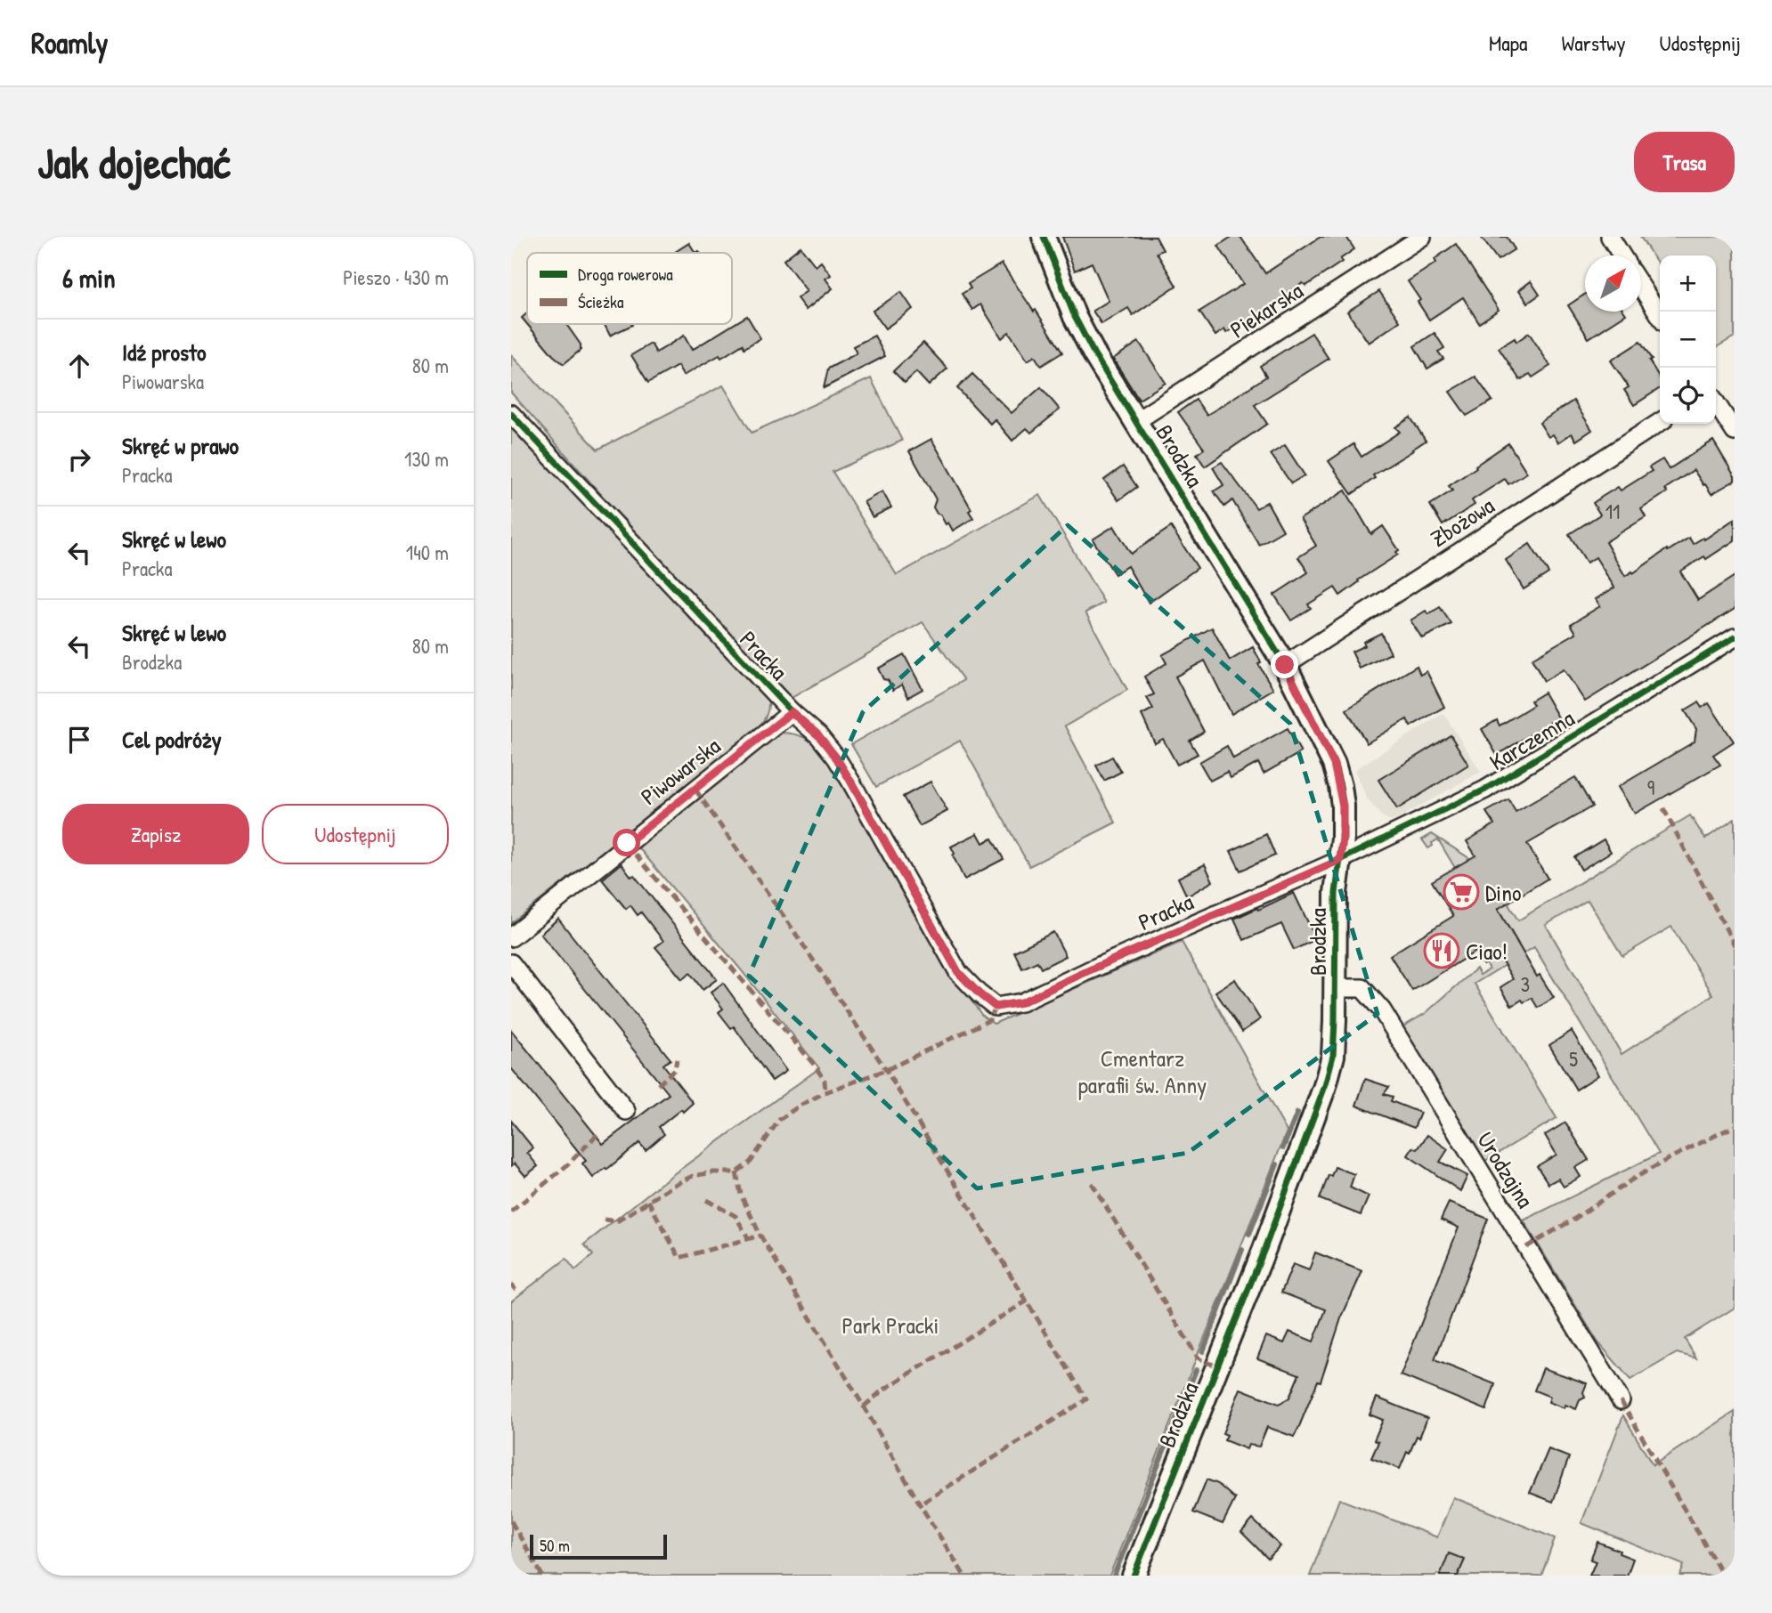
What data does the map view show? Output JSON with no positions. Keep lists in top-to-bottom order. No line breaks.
{"streets":{"street":["Piekarska","Brodzka","Zbożowa","Pracka","Karczemna","Piwowarska","Urodzajna"]},"crossings":[["Piekarska","Brodzka"],["Brodzka","Zbożowa"],["Brodzka","Pracka"],["Brodzka","Karczemna"],["Brodzka","Urodzajna"],["Pracka","Karczemna"],["Pracka","Piwowarska"]],"parks":["Cmentarz parafii św. Anny","Park Pracki"],"places":{"supermarket":["Dino"],"restaurant":["Ciao!"]},"house_numbers":["11","9","3","5"],"legend":["Droga rowerowa","Ścieżka"],"scale_bar":"50 m","north":"top right","page":{"header":"Roamly","nav":["Mapa","Warstwy","Udostępnij"],"buttons":["Trasa",["Zapisz","Udostępnij"]],"title":"Jak dojechać","heading":["6 min","Pieszo · 430 m"],"map_buttons":["+","−"],"list":[["Idź prosto","Piwowarska","80 m"],["Skręć w prawo","Pracka","130 m"],["Skręć w lewo","Pracka","140 m"],["Skręć w lewo","Brodzka","80 m"],"Cel podróży"],"scale":"50 m"}}
